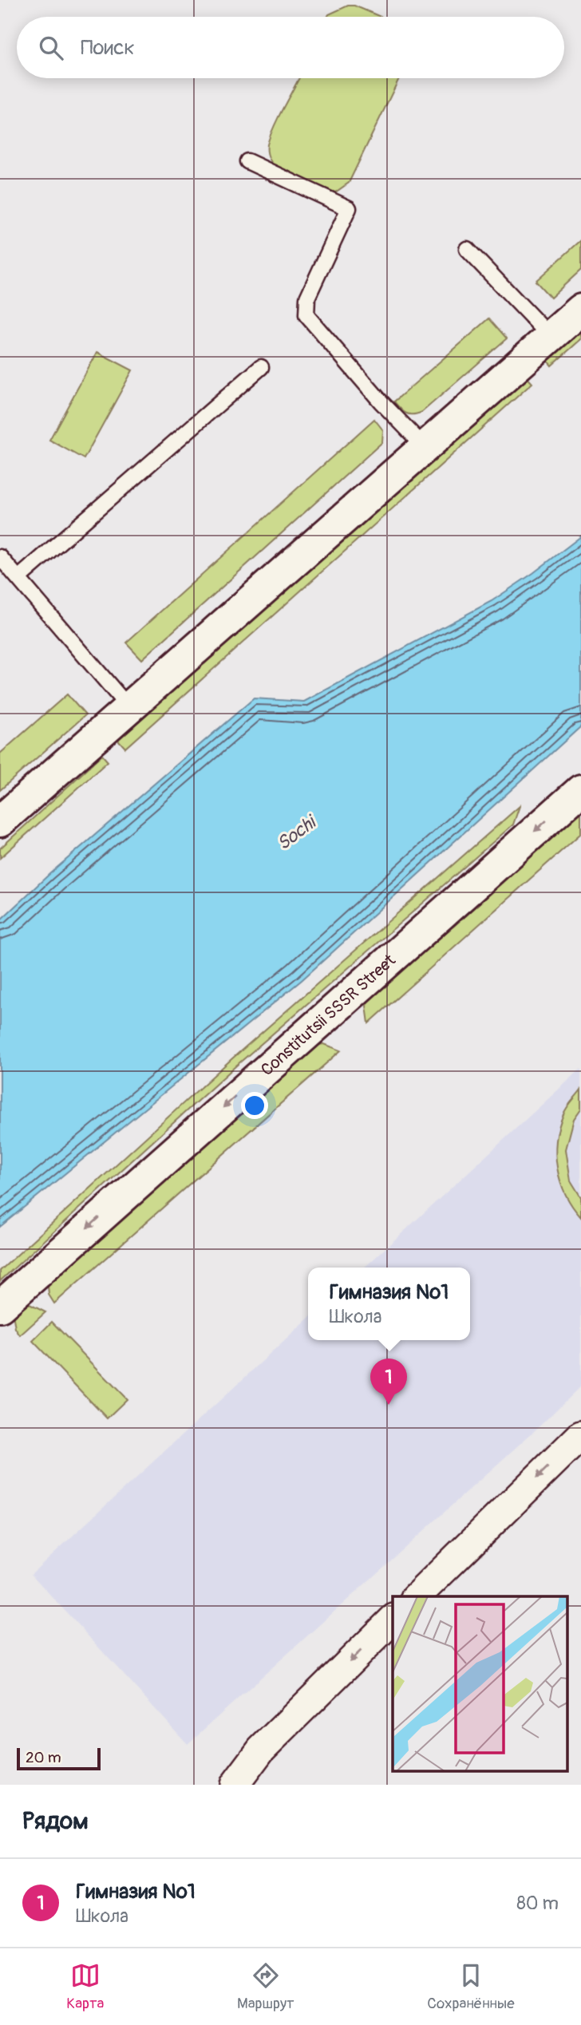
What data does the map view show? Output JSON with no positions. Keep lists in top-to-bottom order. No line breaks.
{"streets":{"street":["Constitutsii SSSR Street"]},"one_way":["Constitutsii SSSR Street"],"water":["Sochi"],"scale_bar":"20 m","page":{"search":"Поиск","popup":["Гимназия №1","Школа"],"pins":"1","scale":"20 m","heading":"Рядом","list":[{"mark":"1","name":"Гимназия №1","note":"Школа","value":"80 m"}],"nav":["Карта","Маршрут","Сохранённые"]}}
